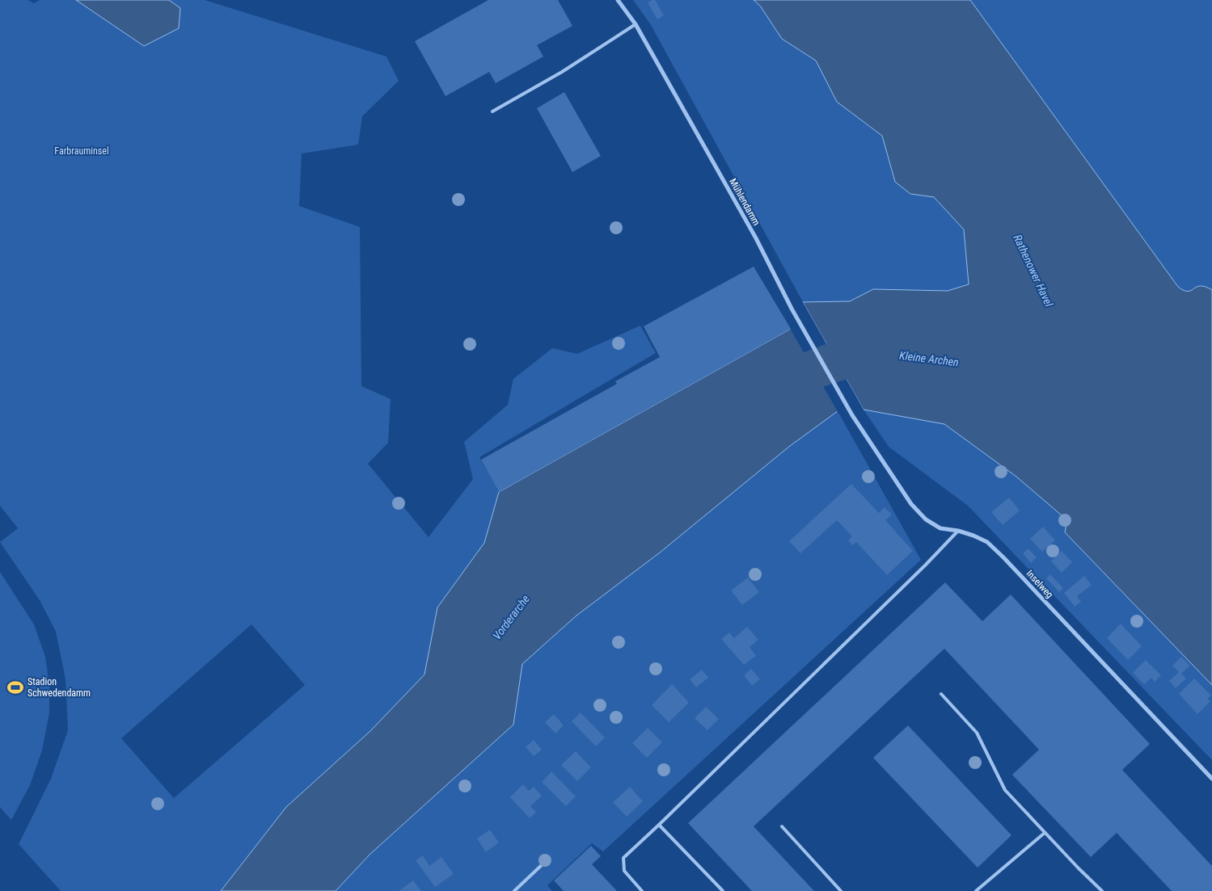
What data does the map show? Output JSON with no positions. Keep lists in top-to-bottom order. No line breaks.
{"streets":{"street":["Mühlendamm","Inselweg"]},"crossings":[["Mühlendamm","Inselweg"]],"water":["Rathenower Havel","Kleine Archen","Vorderarche"],"parks":["Farbrauminsel"],"places":{"sports":["Stadion Schwedendamm"]}}
